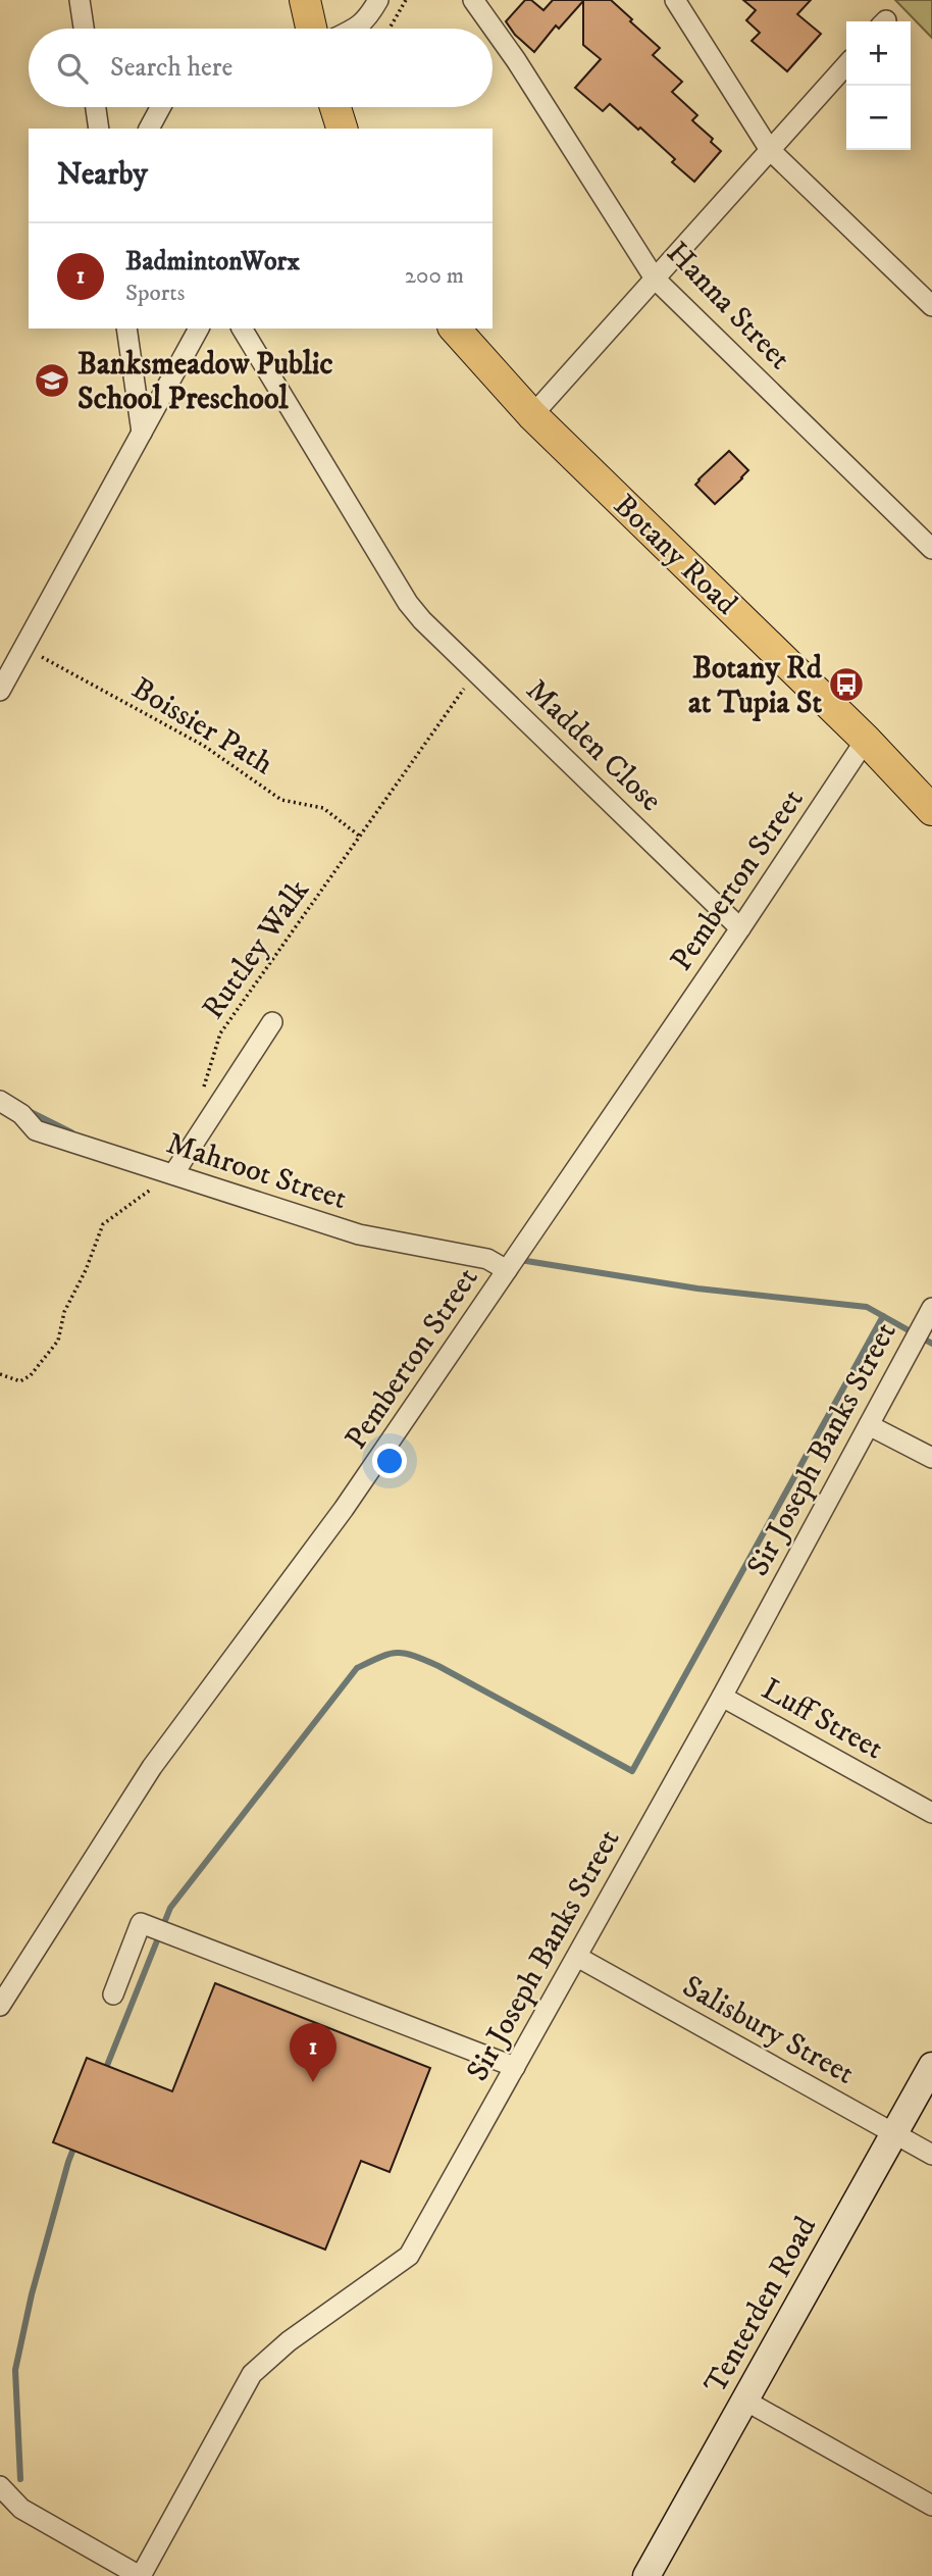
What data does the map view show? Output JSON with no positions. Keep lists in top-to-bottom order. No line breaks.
{"streets":{"main road":["Botany Road"],"street":["Hanna Street","Madden Close","Pemberton Street","Mahroot Street","Sir Joseph Banks Street","Luff Street","Salisbury Street","Tenterden Road"],"path":["Boissier Path","Ruttley Walk"]},"crossings":[["Botany Road","Pemberton Street"],["Boissier Path","Ruttley Walk"],["Madden Close","Pemberton Street"],["Madden Close","Ruttley Walk"],["Pemberton Street","Mahroot Street"],["Sir Joseph Banks Street","Luff Street"],["Sir Joseph Banks Street","Salisbury Street"],["Salisbury Street","Tenterden Road"]],"places":{"school or university":["Banksmeadow Public School Preschool"],"bus stop":["Botany Rd at Tupia St"]},"page":{"map_buttons":["+","−"],"search":"Search here","heading":"Nearby","list":[{"mark":"1","name":"BadmintonWorx","note":"Sports","value":"200 m"}],"pins":"1"}}
